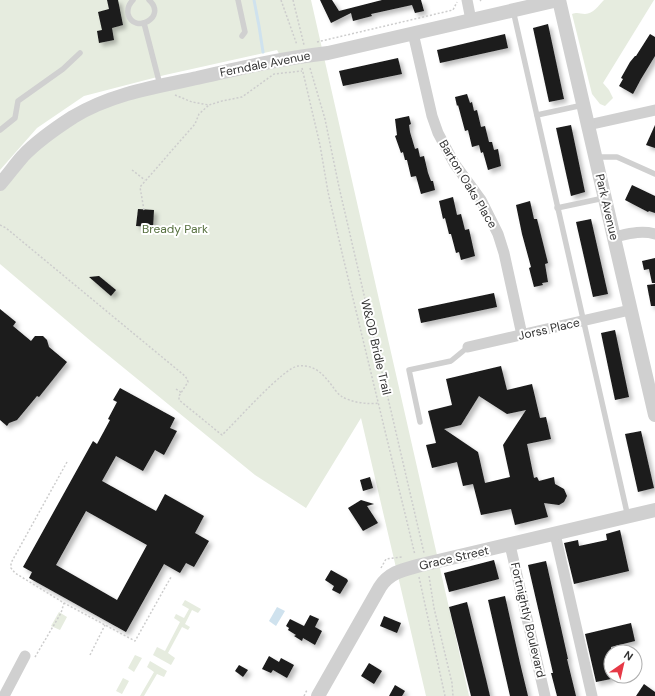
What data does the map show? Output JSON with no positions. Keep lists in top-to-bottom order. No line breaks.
{"streets":{"street":["Ferndale Avenue","Barton Oaks Place","Park Avenue","Jorss Place","Grace Street","Fortnightly Boulevard"],"path":["W&OD Bridle Trail"]},"crossings":[["Ferndale Avenue","Barton Oaks Place"],["Ferndale Avenue","Park Avenue"],["Ferndale Avenue","W&OD Bridle Trail"],["Barton Oaks Place","Jorss Place"],["Park Avenue","Jorss Place"],["W&OD Bridle Trail","Grace Street"],["Grace Street","Fortnightly Boulevard"]],"parks":["Bready Park"],"north":"top right"}
